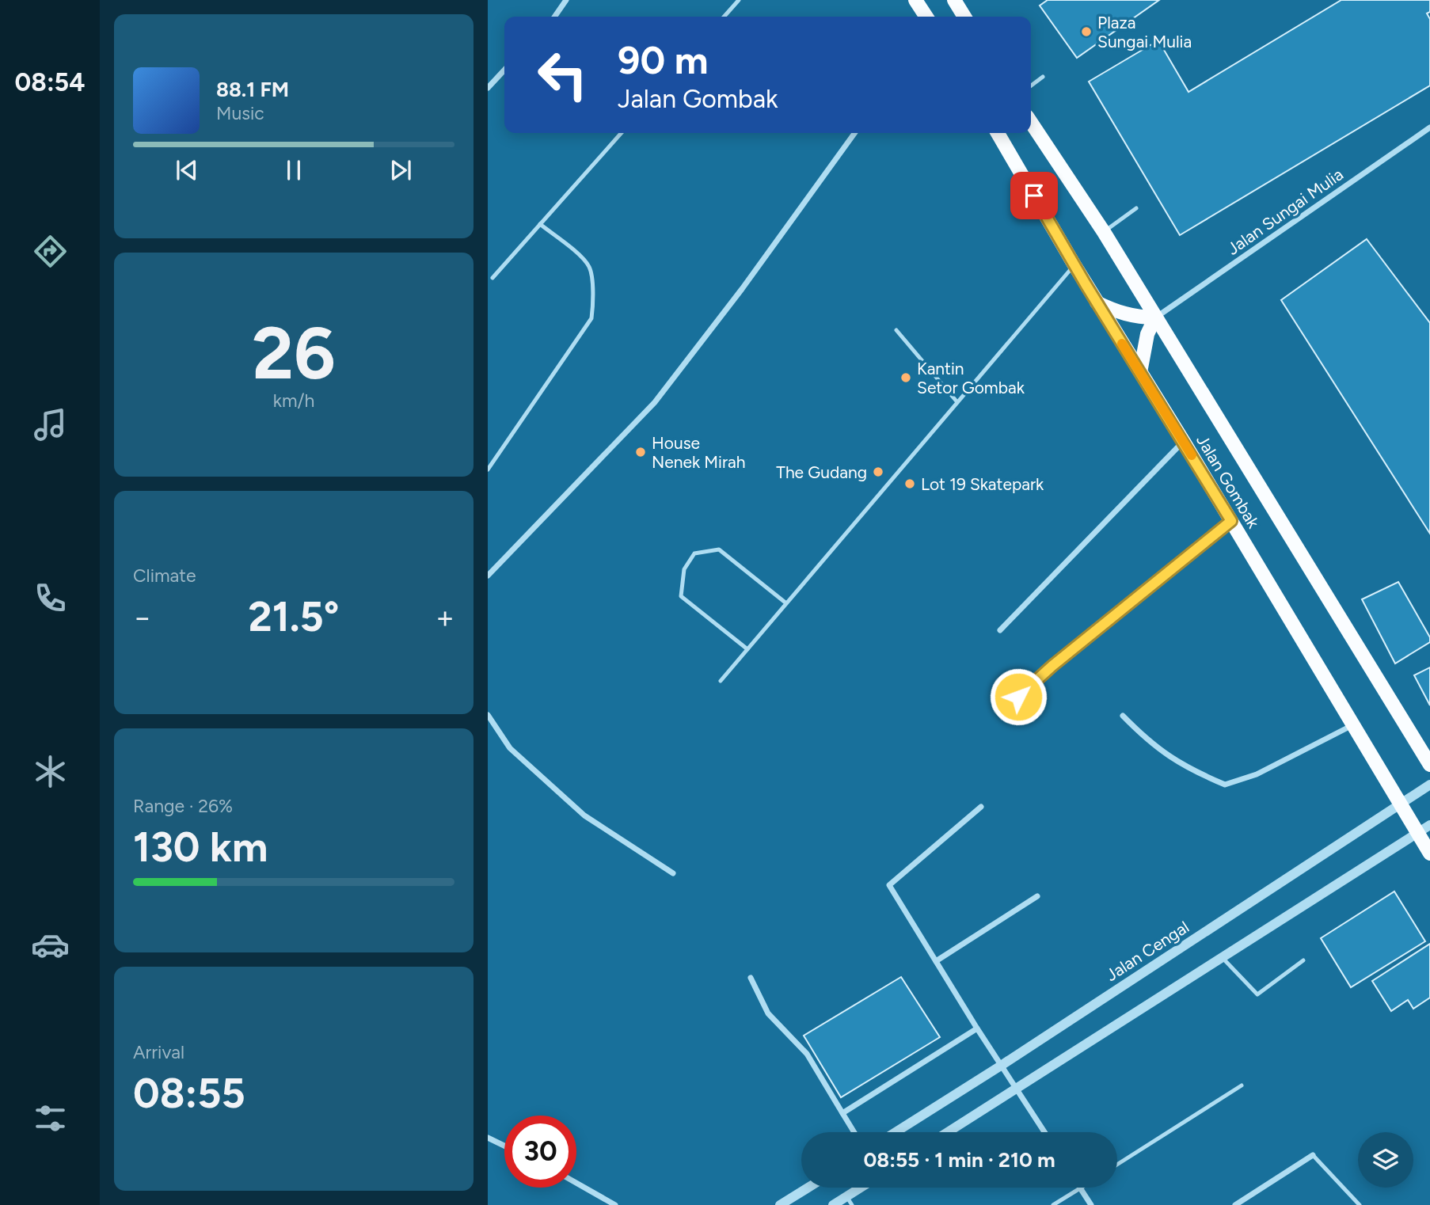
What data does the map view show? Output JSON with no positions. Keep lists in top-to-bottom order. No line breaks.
{"streets":{"main road":["Jalan Gombak"],"street":["Jalan Sungai Mulia","Jalan Cengal"]},"crossings":[["Jalan Sungai Mulia","Jalan Gombak"],["Jalan Gombak","Jalan Cengal"]],"places":["Plaza Sungai Mulia","Kantin Setor Gombak","House Nenek Mirah","The Gudang","Lot 19 Skatepark"],"page":{"tabs":"08:54","turn":["90 m","Jalan Gombak"],"song":["88.1 FM","Music"],"tile":[["26","km/h"],"Climate",["Range · 26%","130 km"],["Arrival","08:55"]],"heat":["−","21.5°","+"],"limit":"30","trip":"08:55 · 1 min · 210 m"}}
